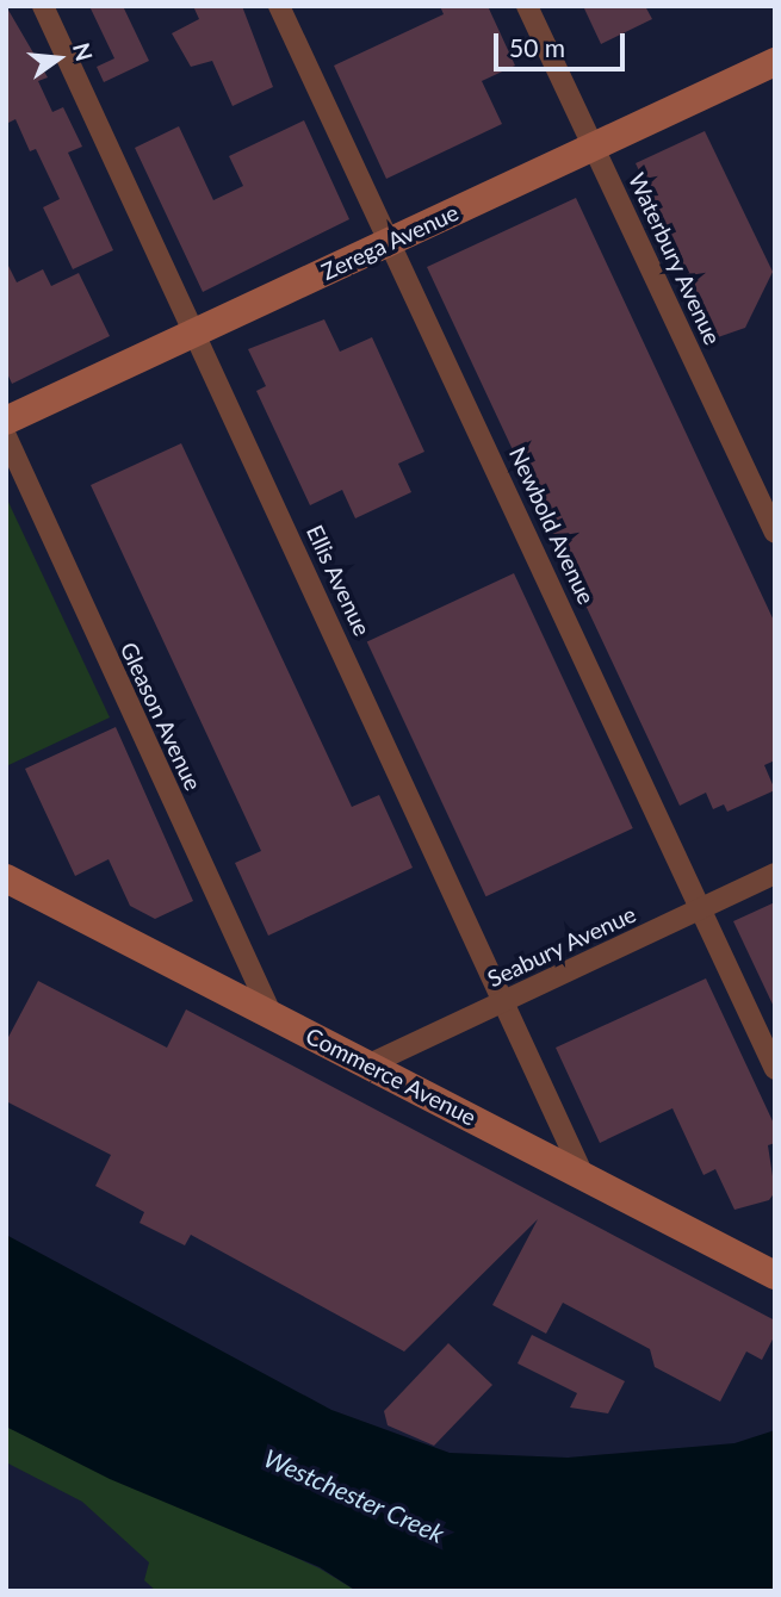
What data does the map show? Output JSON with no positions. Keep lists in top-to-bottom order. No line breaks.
{"streets":{"main road":["Zerega Avenue","Commerce Avenue"],"street":["Waterbury Avenue","Newbold Avenue","Ellis Avenue","Gleason Avenue","Seabury Avenue"]},"crossings":[["Zerega Avenue","Waterbury Avenue"],["Zerega Avenue","Newbold Avenue"],["Zerega Avenue","Ellis Avenue"],["Newbold Avenue","Seabury Avenue"],["Ellis Avenue","Seabury Avenue"],["Ellis Avenue","Commerce Avenue"],["Gleason Avenue","Commerce Avenue"],["Seabury Avenue","Commerce Avenue"]],"water":["Westchester Creek"],"scale_bar":"50 m","north":"right"}
